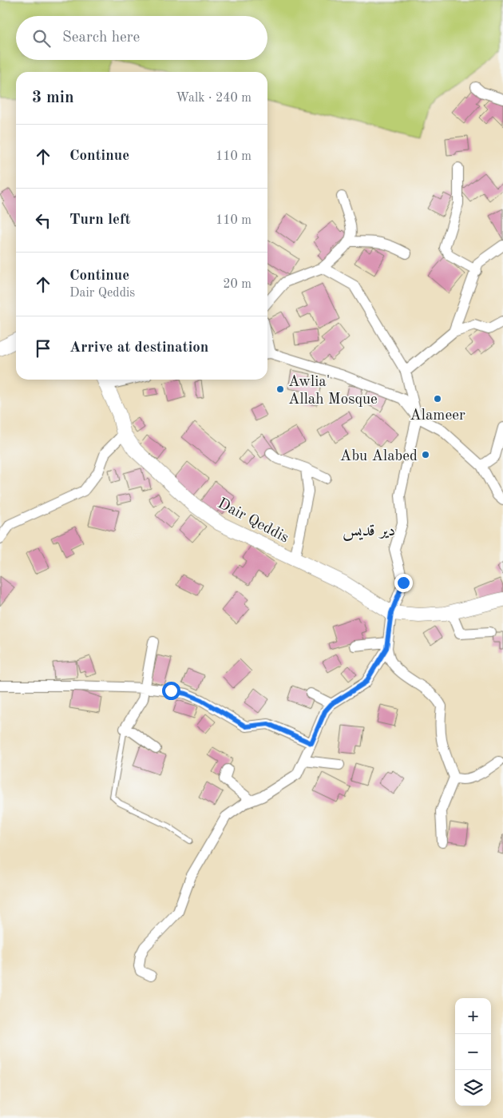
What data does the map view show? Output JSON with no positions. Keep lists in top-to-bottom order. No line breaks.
{"streets":{"main road":["Dair Qeddis"]},"districts":["دير قديس"],"places":["Awlia' Allah Mosque","Alameer","Abu Alabed"],"page":{"search":"Search here","heading":["3 min","Walk · 240 m"],"list":[["Continue","110 m"],["Turn left","110 m"],["Continue","Dair Qeddis","20 m"],"Arrive at destination"],"map_buttons":["+","−"]}}
